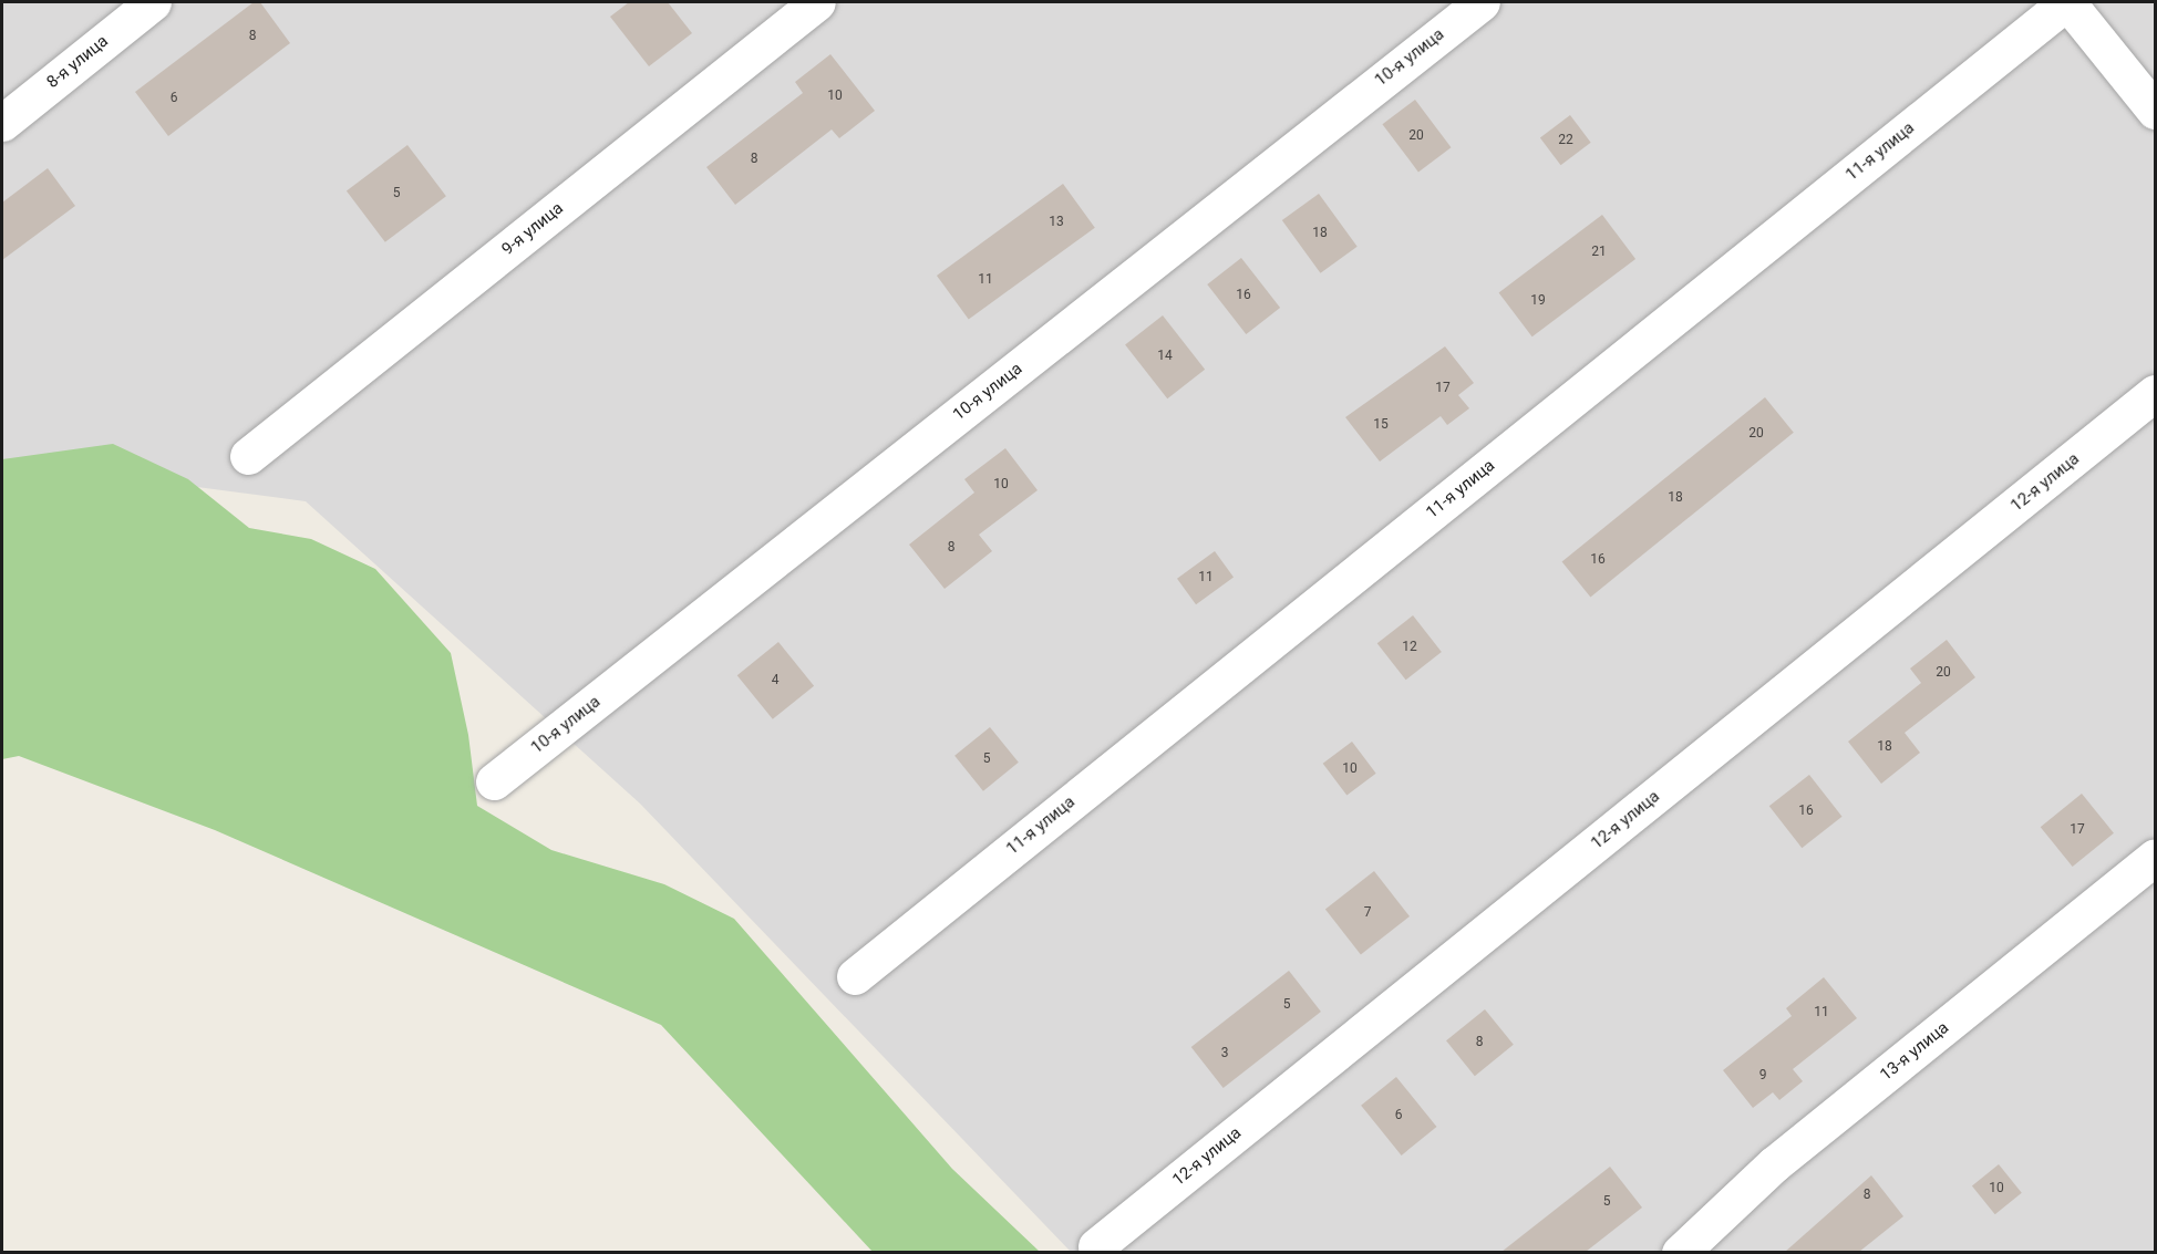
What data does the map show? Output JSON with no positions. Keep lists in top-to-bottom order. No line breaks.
{"streets":{"street":["10-я улица","8-я улица","11-я улица","9-я улица","12-я улица","13-я улица"]},"house_numbers":["8","10","6","20","22","8","5","13","18","21","11","16","19","14","17","15","20","10","18","8","16","11","12","20","4","18","5","10","16","17","7","5","11","8","3","9","6","10","8","5"]}
